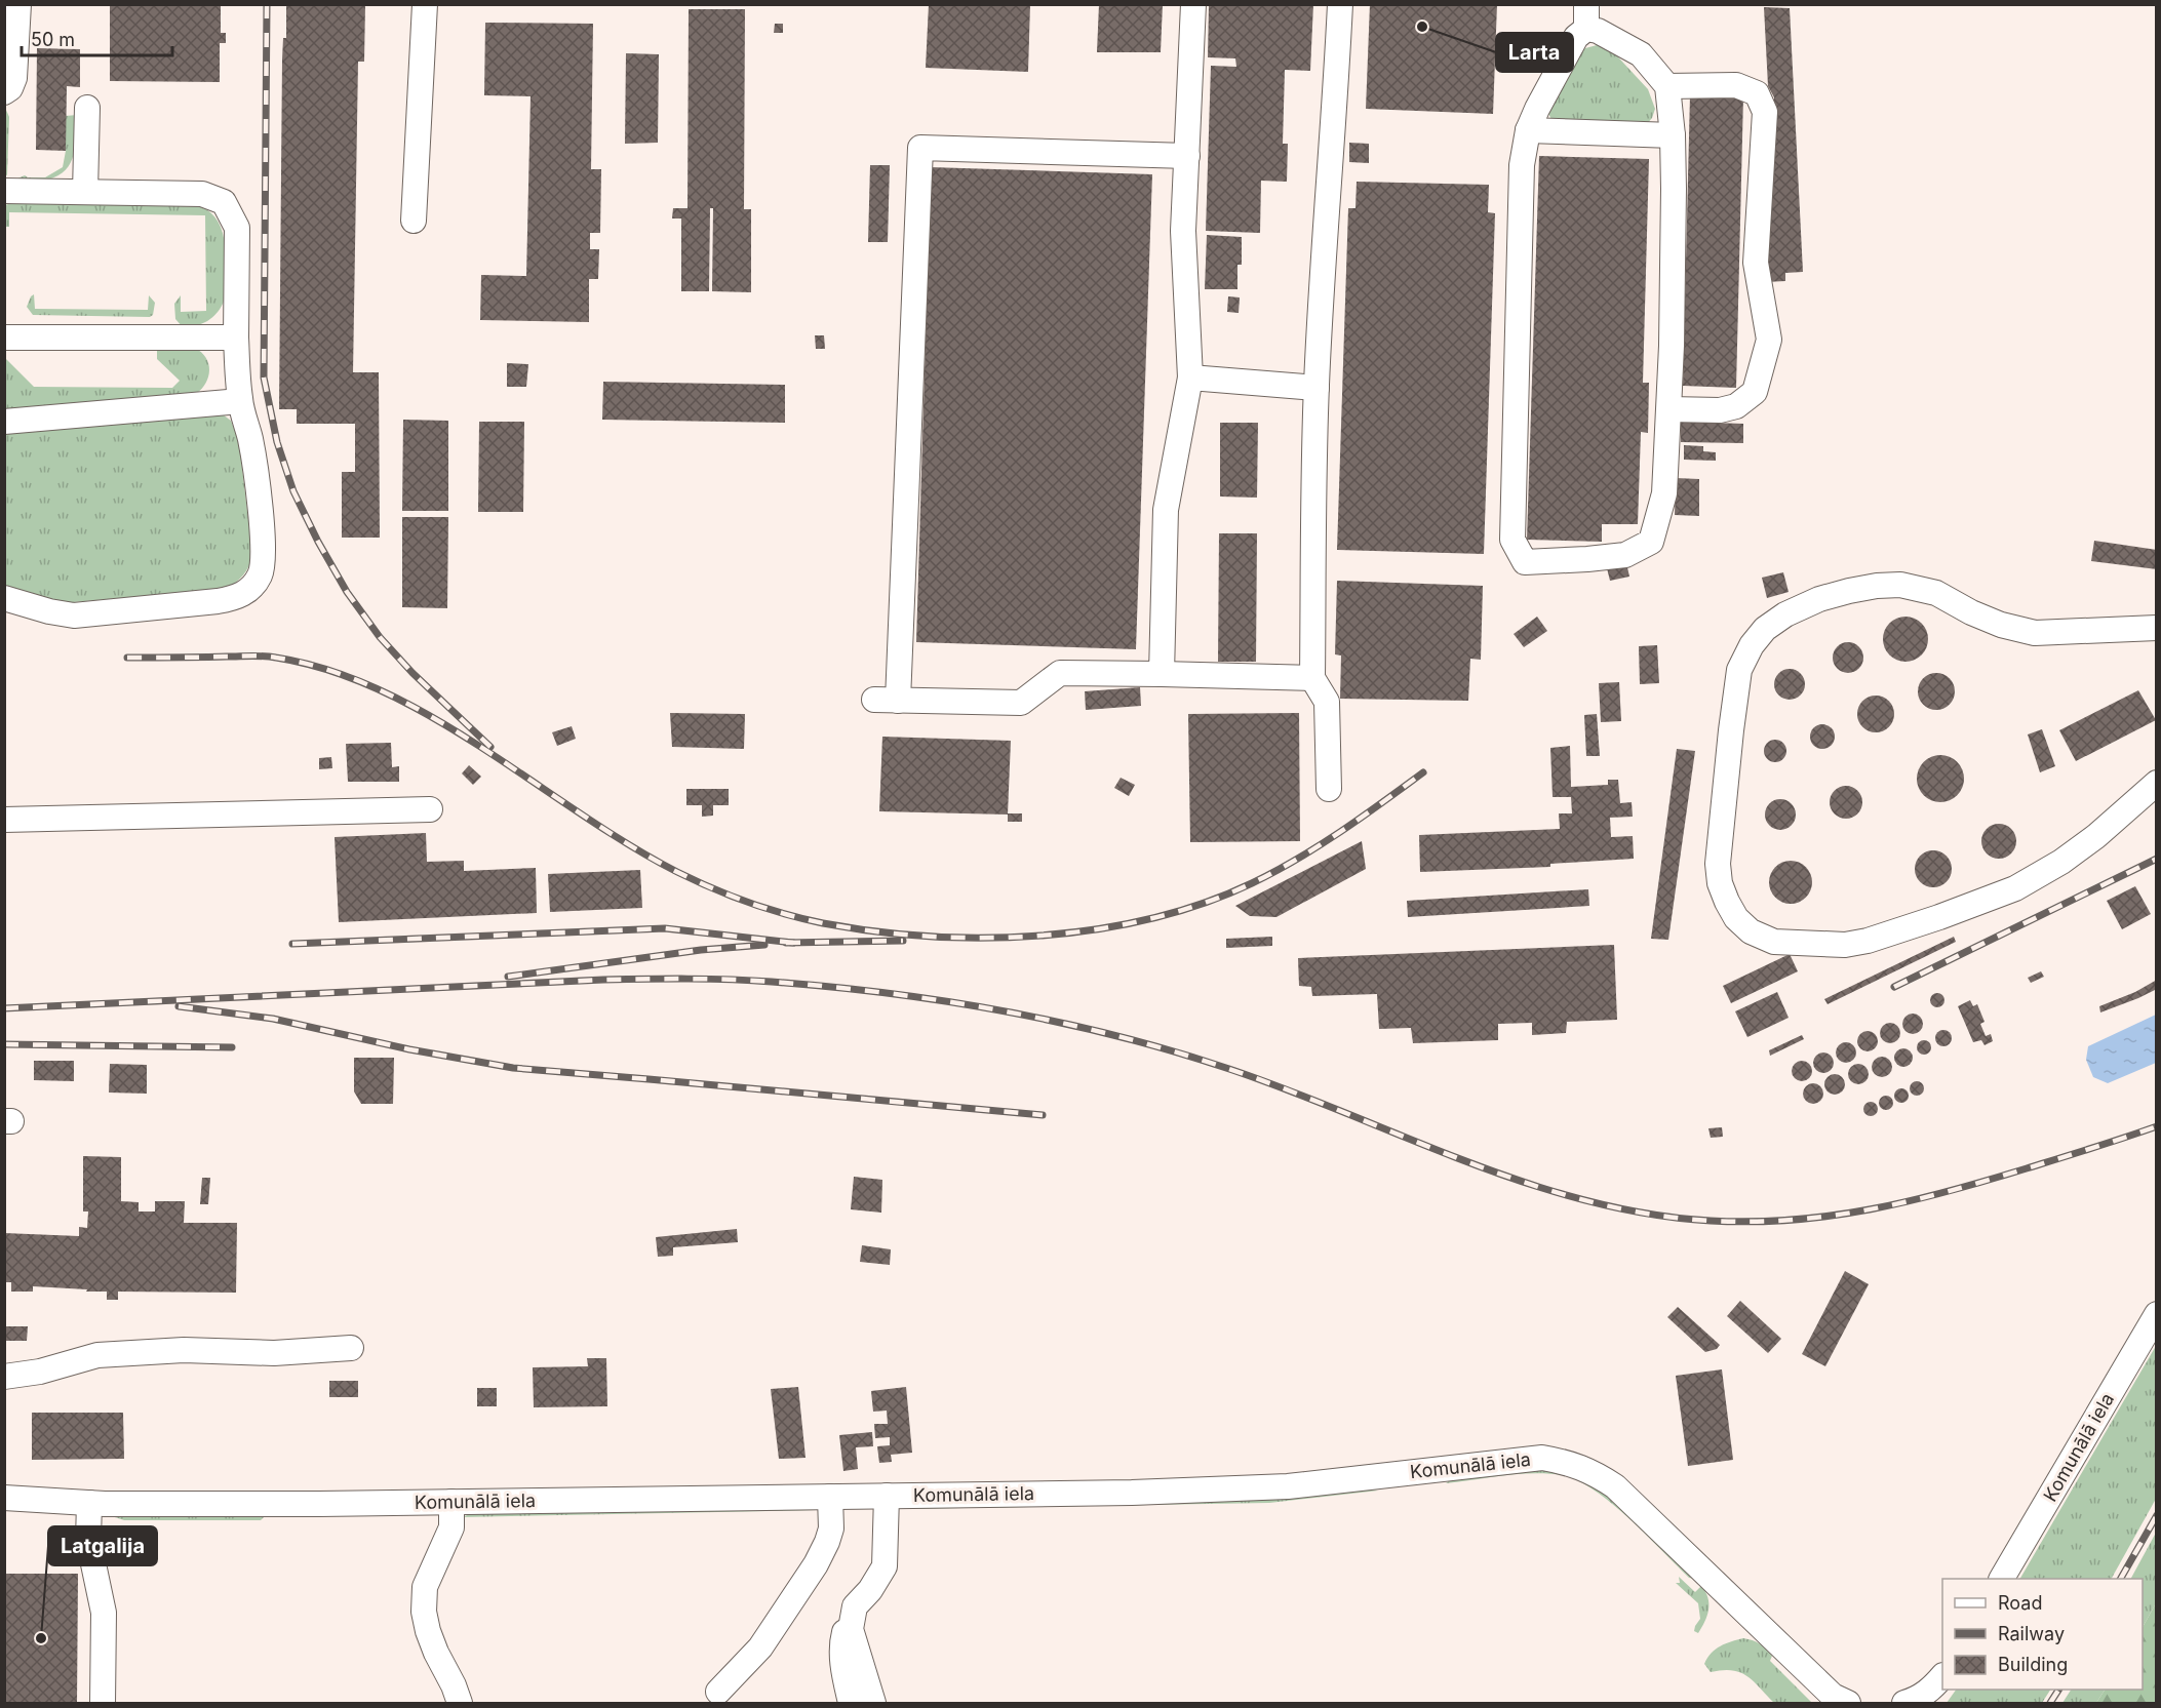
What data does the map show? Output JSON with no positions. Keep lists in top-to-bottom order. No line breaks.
{"streets":{"street":["Komunālā iela"]},"places":["Larta","Latgalija"],"legend":["Road","Railway","Building"],"scale_bar":"50 m"}
